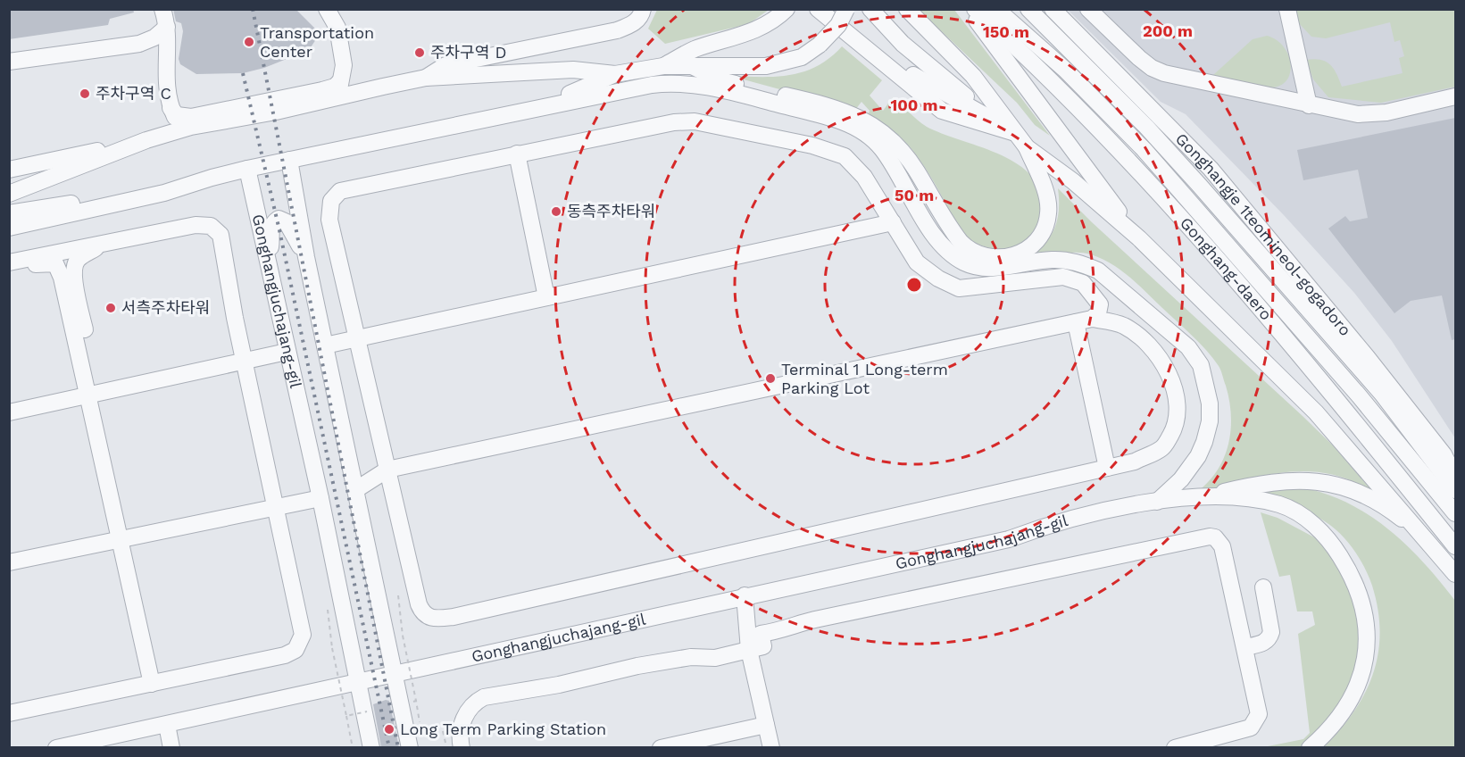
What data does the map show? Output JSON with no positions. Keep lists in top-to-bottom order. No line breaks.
{"streets":{"street":["Gonghangje 1teomineol-gogadoro","Gonghang-daero","Gonghangjuchajang-gil"]},"places":["Transportation Center","주차구역 D","주차구역 C","동측주차타워","서측주차타워","Terminal 1 Long-term Parking Lot","Long Term Parking Station"],"rings":["200 m","150 m","100 m","50 m"]}
